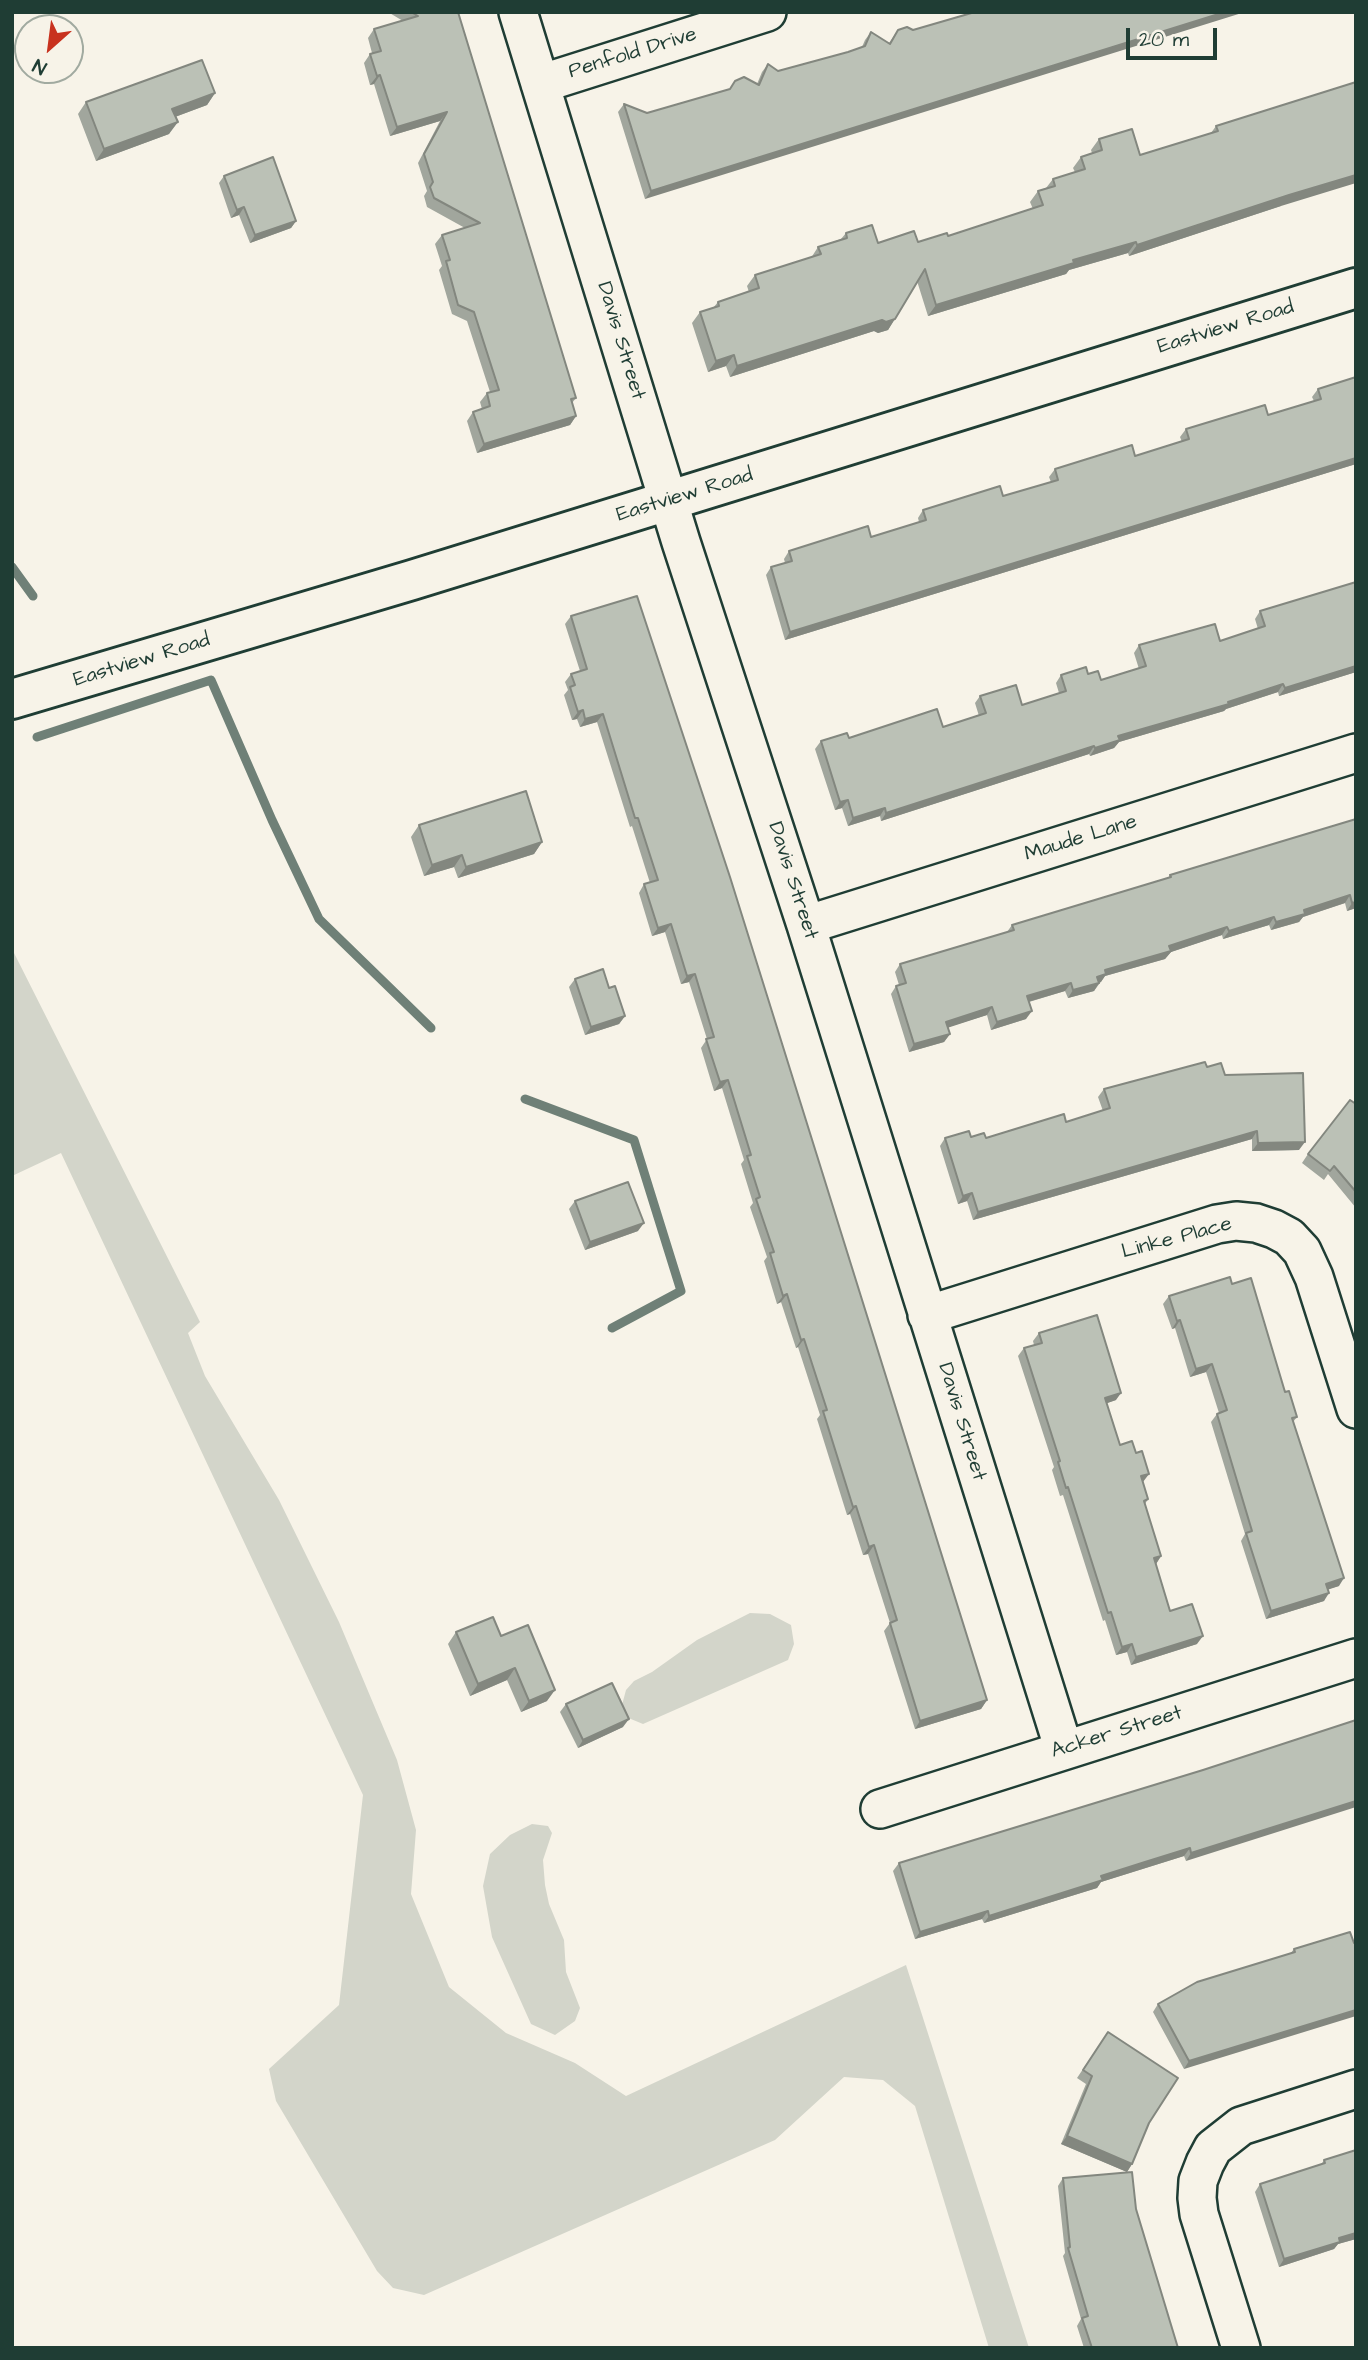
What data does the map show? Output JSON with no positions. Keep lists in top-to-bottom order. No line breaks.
{"streets":{"street":["Penfold Drive","Eastview Road","Davis Street","Maude Lane","Linke Place","Acker Street"]},"crossings":[["Penfold Drive","Davis Street"],["Eastview Road","Davis Street"],["Davis Street","Maude Lane"],["Davis Street","Linke Place"],["Davis Street","Acker Street"]],"scale_bar":"20 m","north":"bottom left"}
